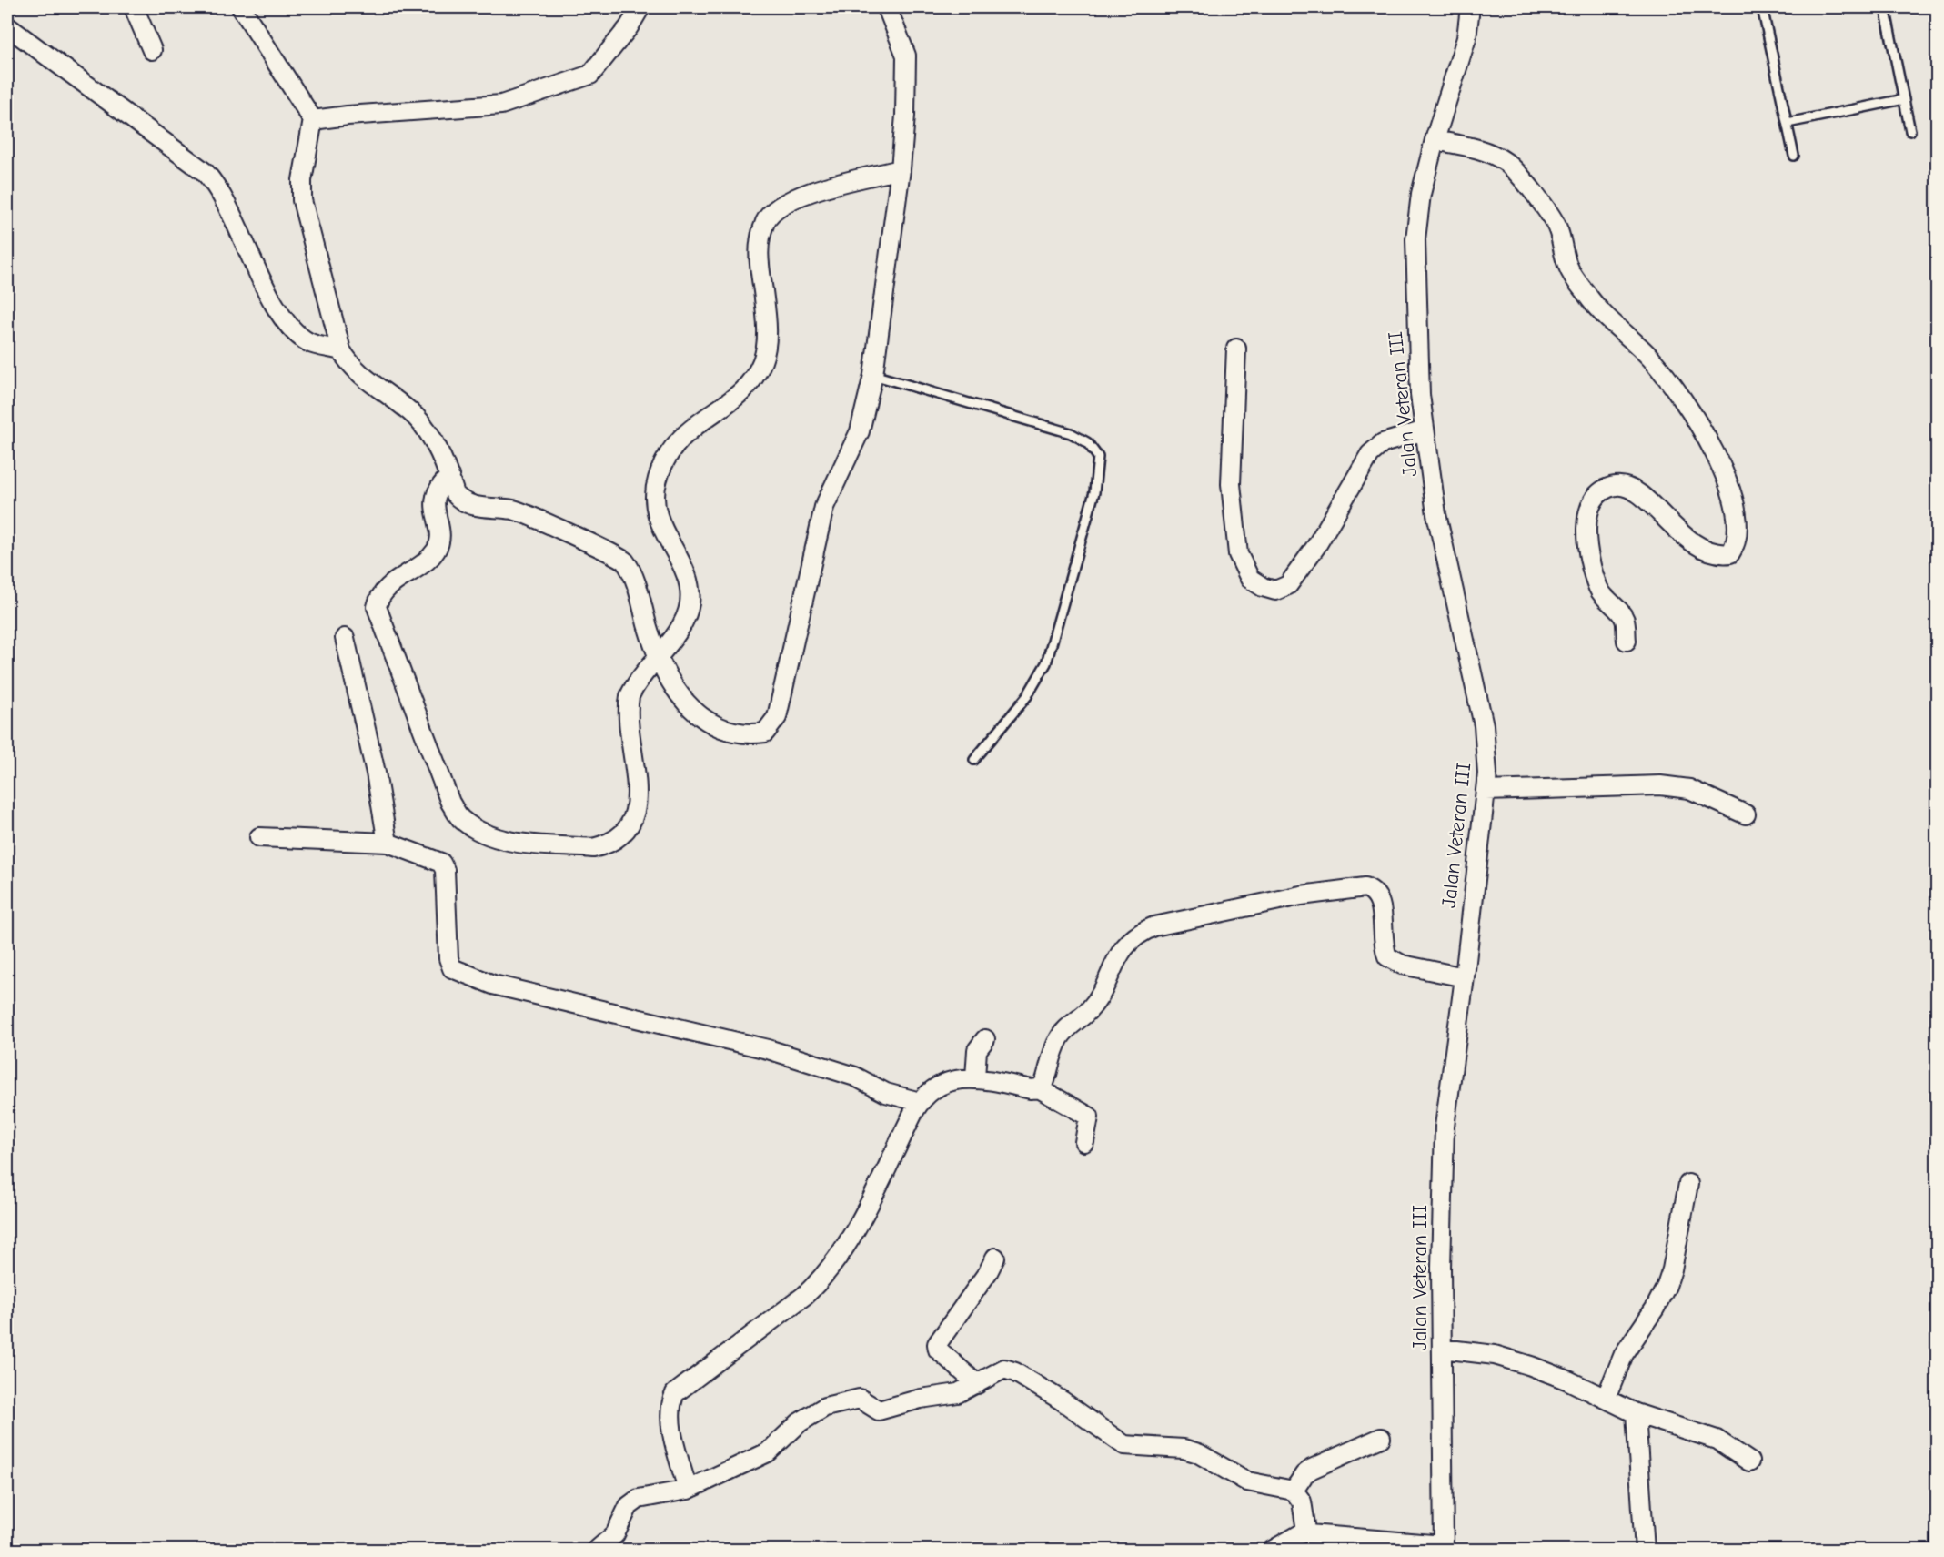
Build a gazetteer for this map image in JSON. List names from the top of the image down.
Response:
{
  "streets": {
    "street": ["Jalan Veteran III"]
  }
}
